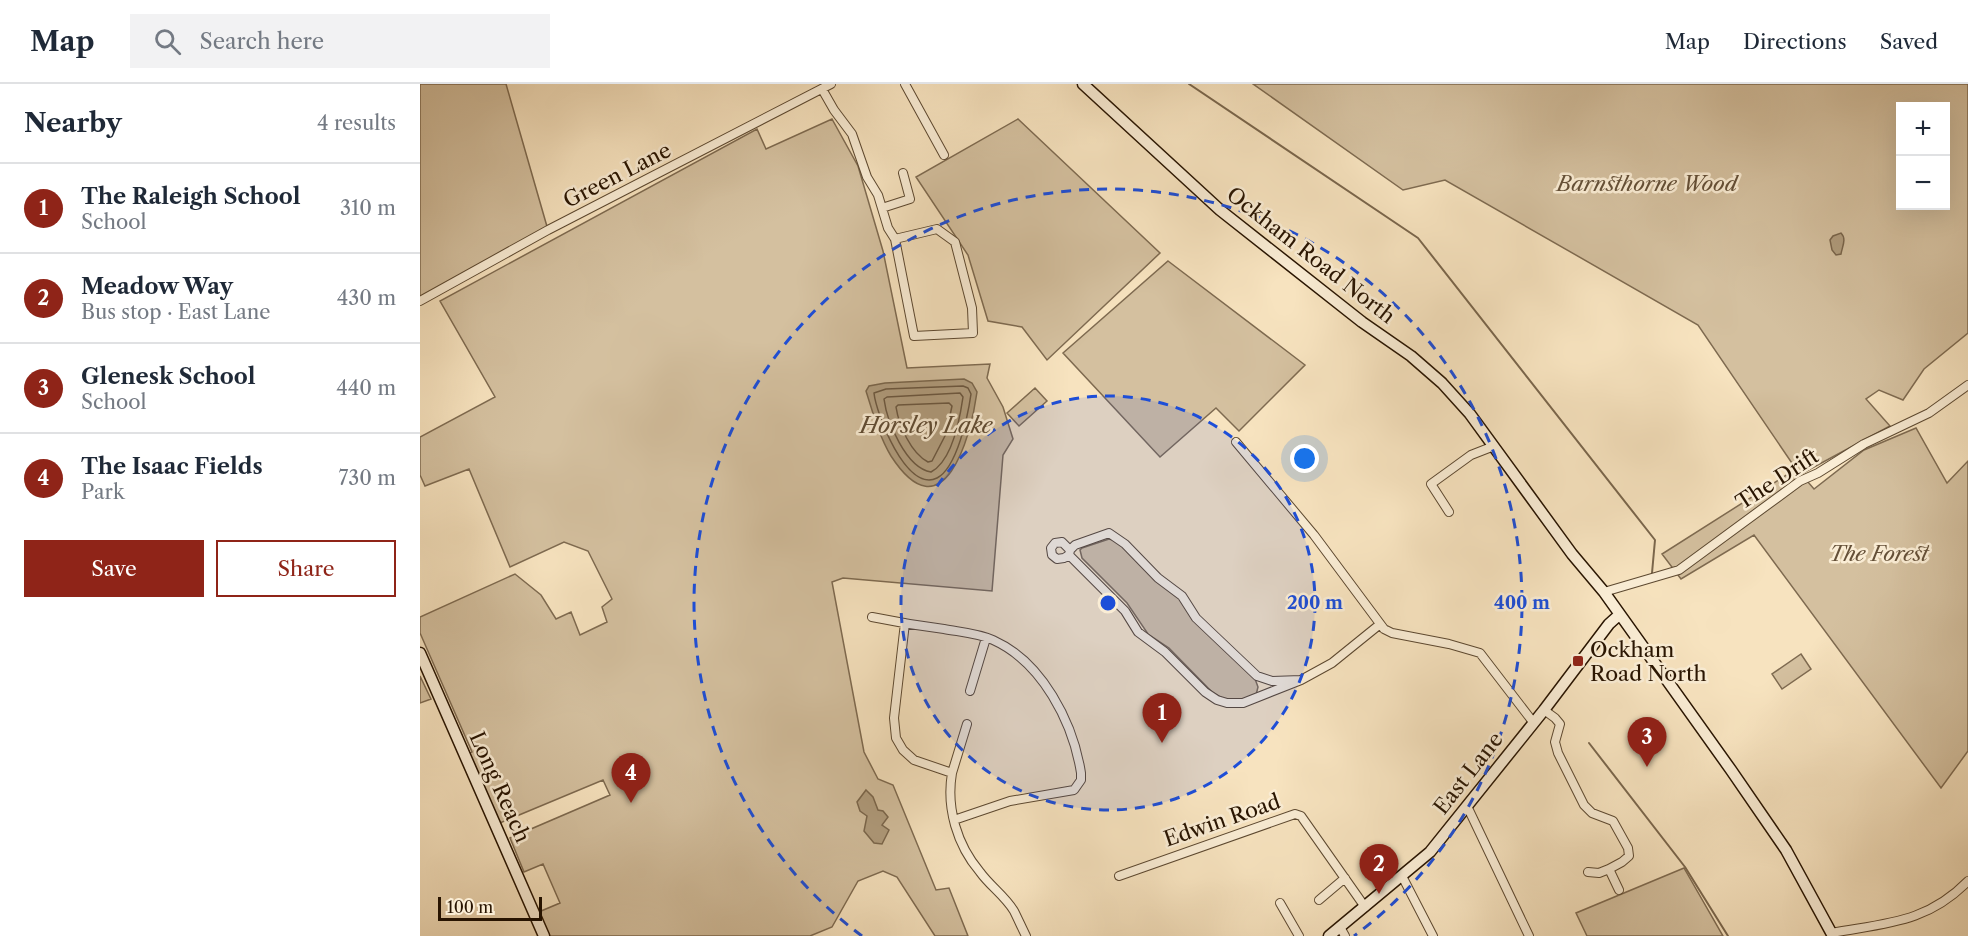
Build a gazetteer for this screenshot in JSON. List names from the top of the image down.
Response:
{
  "streets": {
    "main road": ["Ockham Road North", "East Lane", "Long Reach"],
    "street": ["Green Lane", "The Drift", "Edwin Road"]
  },
  "crossings": [
    ["Ockham Road North", "The Drift"],
    ["Ockham Road North", "East Lane"],
    ["East Lane", "Edwin Road"]
  ],
  "water": ["Horsley Lake"],
  "parks": ["Barnsthorne Wood", "The Forest"],
  "places": {
    "transit": ["Ockham Road North"]
  },
  "scale_bar": "100 m",
  "page": {
    "header": "Map",
    "search": "Search here",
    "nav": ["Map", "Directions", "Saved"],
    "heading": ["Nearby", "4 results"],
    "map_buttons": ["+", "−"],
    "list": [
      {
        "mark": "1",
        "name": "The Raleigh School",
        "note": "School",
        "value": "310 m"
      },
      {
        "mark": "2",
        "name": "Meadow Way",
        "note": "Bus stop · East Lane",
        "value": "430 m"
      },
      {
        "mark": "3",
        "name": "Glenesk School",
        "note": "School",
        "value": "440 m"
      },
      {
        "mark": "4",
        "name": "The Isaac Fields",
        "note": "Park",
        "value": "730 m"
      }
    ],
    "buttons": ["Save", "Share"],
    "pins": [
      "1",
      "3",
      "4",
      "2"
    ],
    "scale": "100 m"
  },
  "rings": ["200 m", "400 m"]
}
